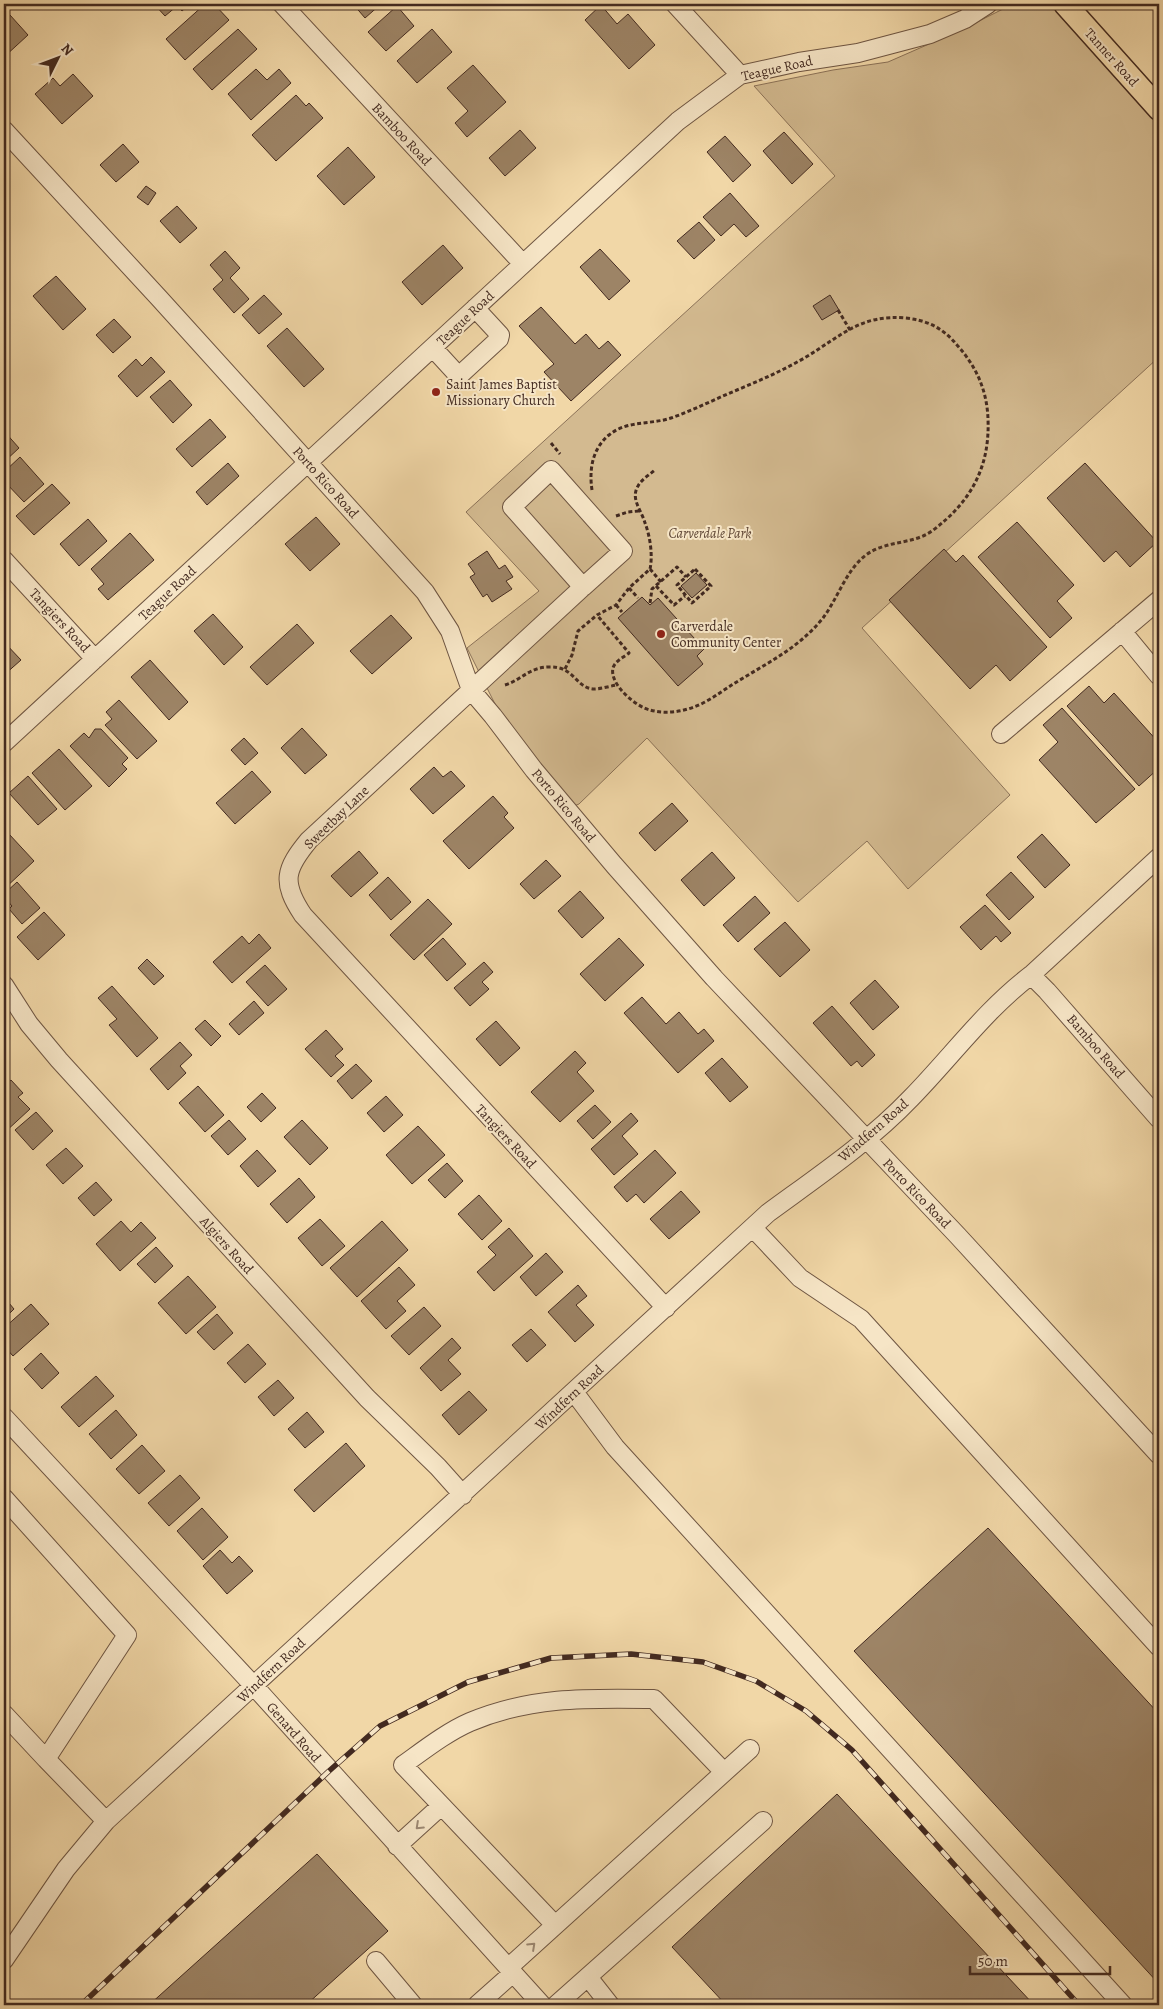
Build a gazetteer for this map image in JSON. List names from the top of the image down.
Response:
{
  "streets": {
    "main road": ["Tanner Road"],
    "street": [
      "Teague Road",
      "Bamboo Road",
      "Porto Rico Road",
      "Tangiers Road",
      "Sweetbay Lane",
      "Windfern Road",
      "Algiers Road",
      "Genard Road"
    ]
  },
  "crossings": [
    ["Teague Road", "Bamboo Road"],
    ["Teague Road", "Porto Rico Road"],
    ["Teague Road", "Tangiers Road"],
    ["Bamboo Road", "Windfern Road"],
    ["Porto Rico Road", "Sweetbay Lane"],
    ["Porto Rico Road", "Windfern Road"],
    ["Tangiers Road", "Sweetbay Lane"],
    ["Tangiers Road", "Windfern Road"],
    ["Windfern Road", "Algiers Road"],
    ["Windfern Road", "Genard Road"]
  ],
  "parks": ["Carverdale Park"],
  "places": ["Saint James Baptist Missionary Church", "Carverdale Community Center"],
  "scale_bar": "50 m",
  "north": "top right"
}
